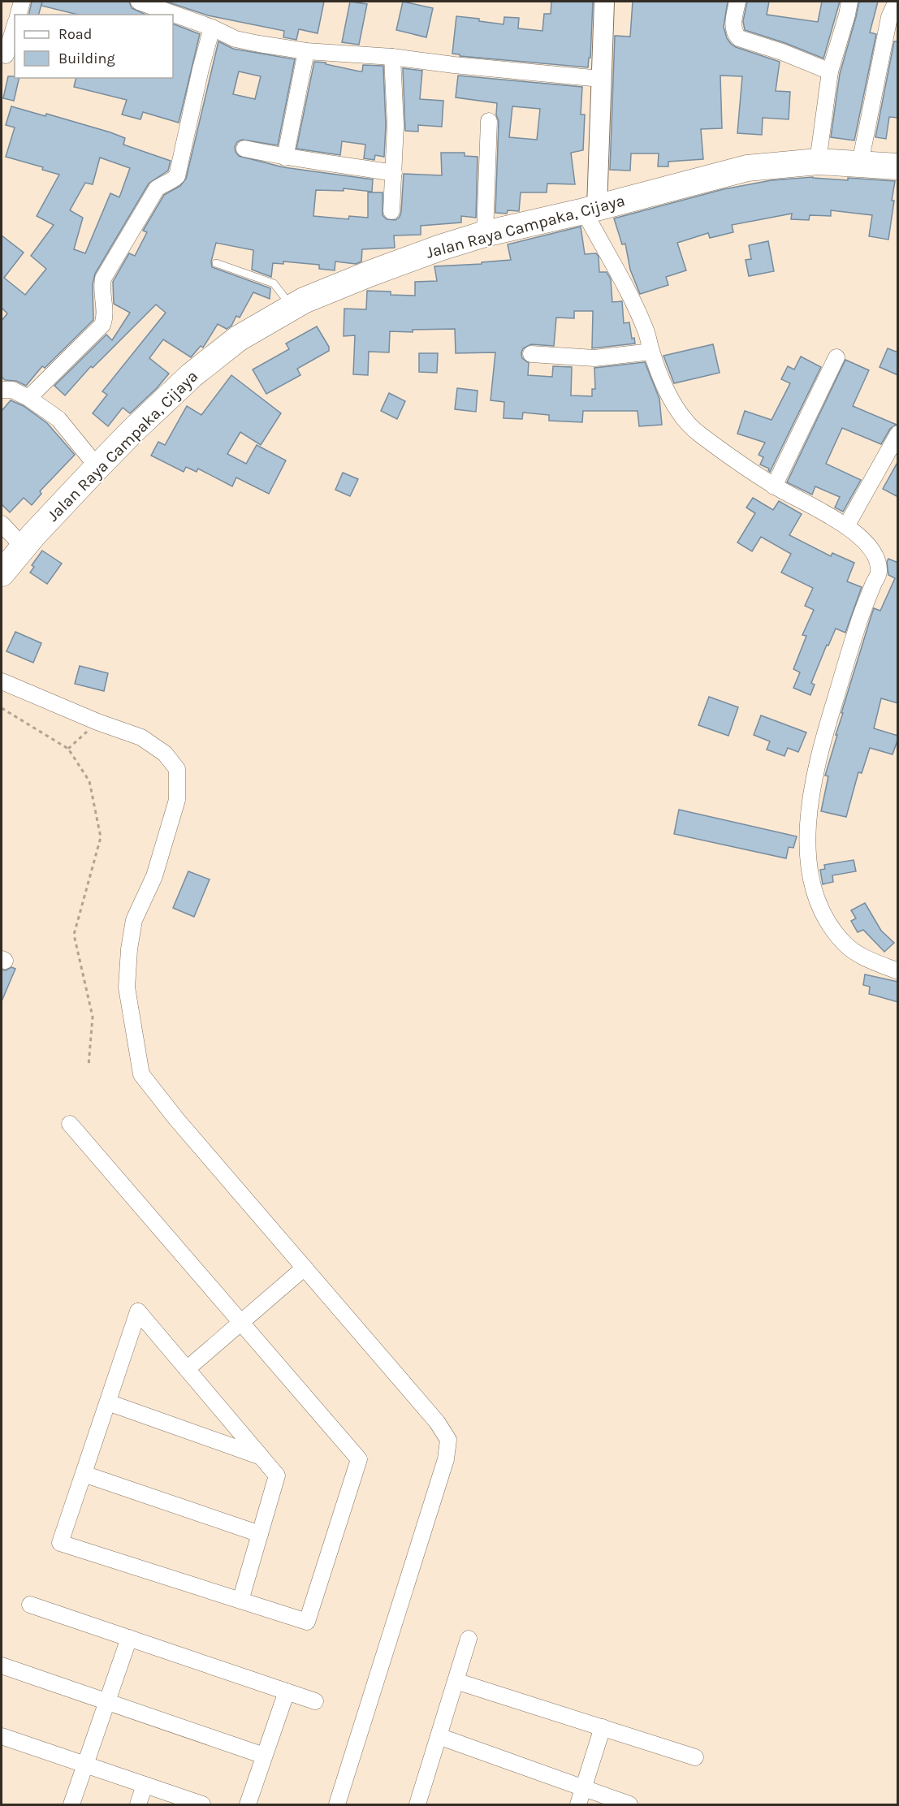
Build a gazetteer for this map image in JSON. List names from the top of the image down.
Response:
{
  "streets": {
    "main road": ["Jalan Raya Campaka, Cijaya"]
  },
  "legend": ["Road", "Building"]
}
